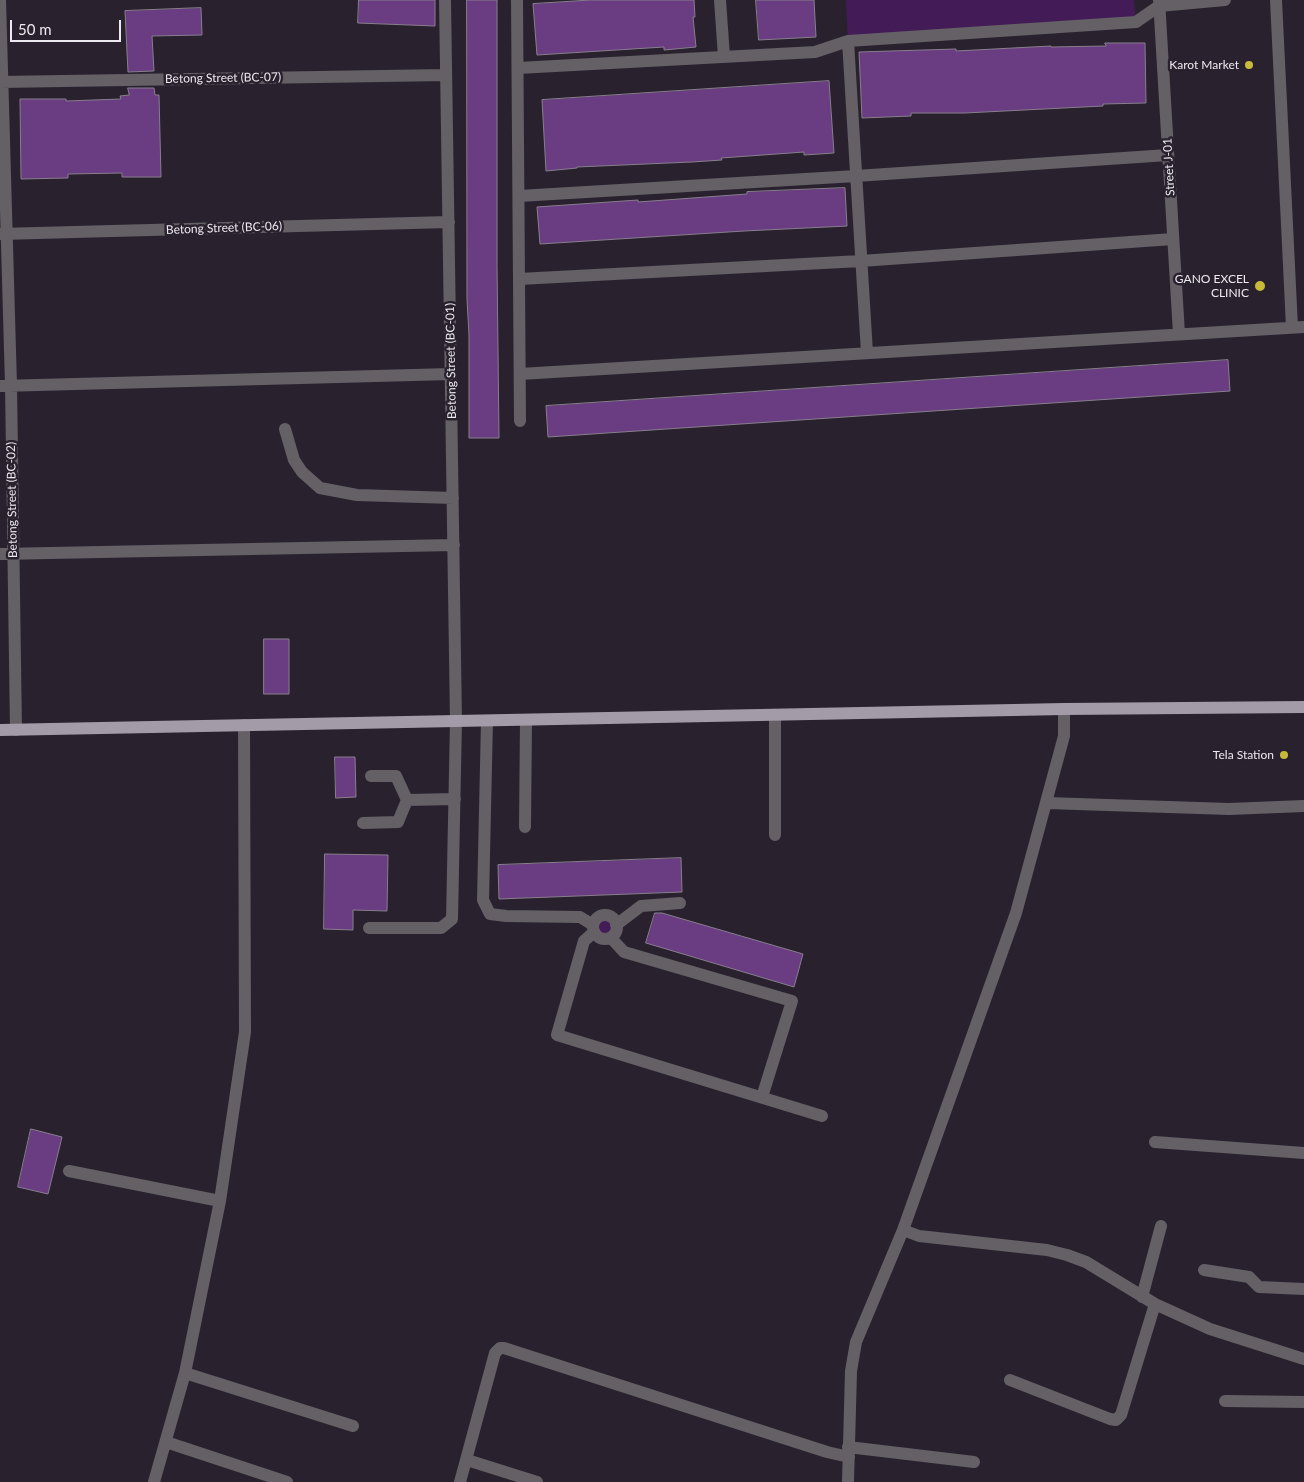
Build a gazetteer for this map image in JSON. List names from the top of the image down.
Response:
{
  "streets": {
    "street": [
      "Betong Street (BC-07)",
      "Street J-01",
      "Betong Street (BC-06)",
      "Betong Street (BC-01)",
      "Betong Street (BC-02)"
    ]
  },
  "crossings": [
    ["Betong Street (BC-07)", "Betong Street (BC-01)"],
    ["Betong Street (BC-07)", "Betong Street (BC-02)"],
    ["Betong Street (BC-06)", "Betong Street (BC-01)"],
    ["Betong Street (BC-06)", "Betong Street (BC-02)"]
  ],
  "places": ["Karot Market", "GANO EXCEL CLINIC", "Tela Station"],
  "scale_bar": "50 m"
}
